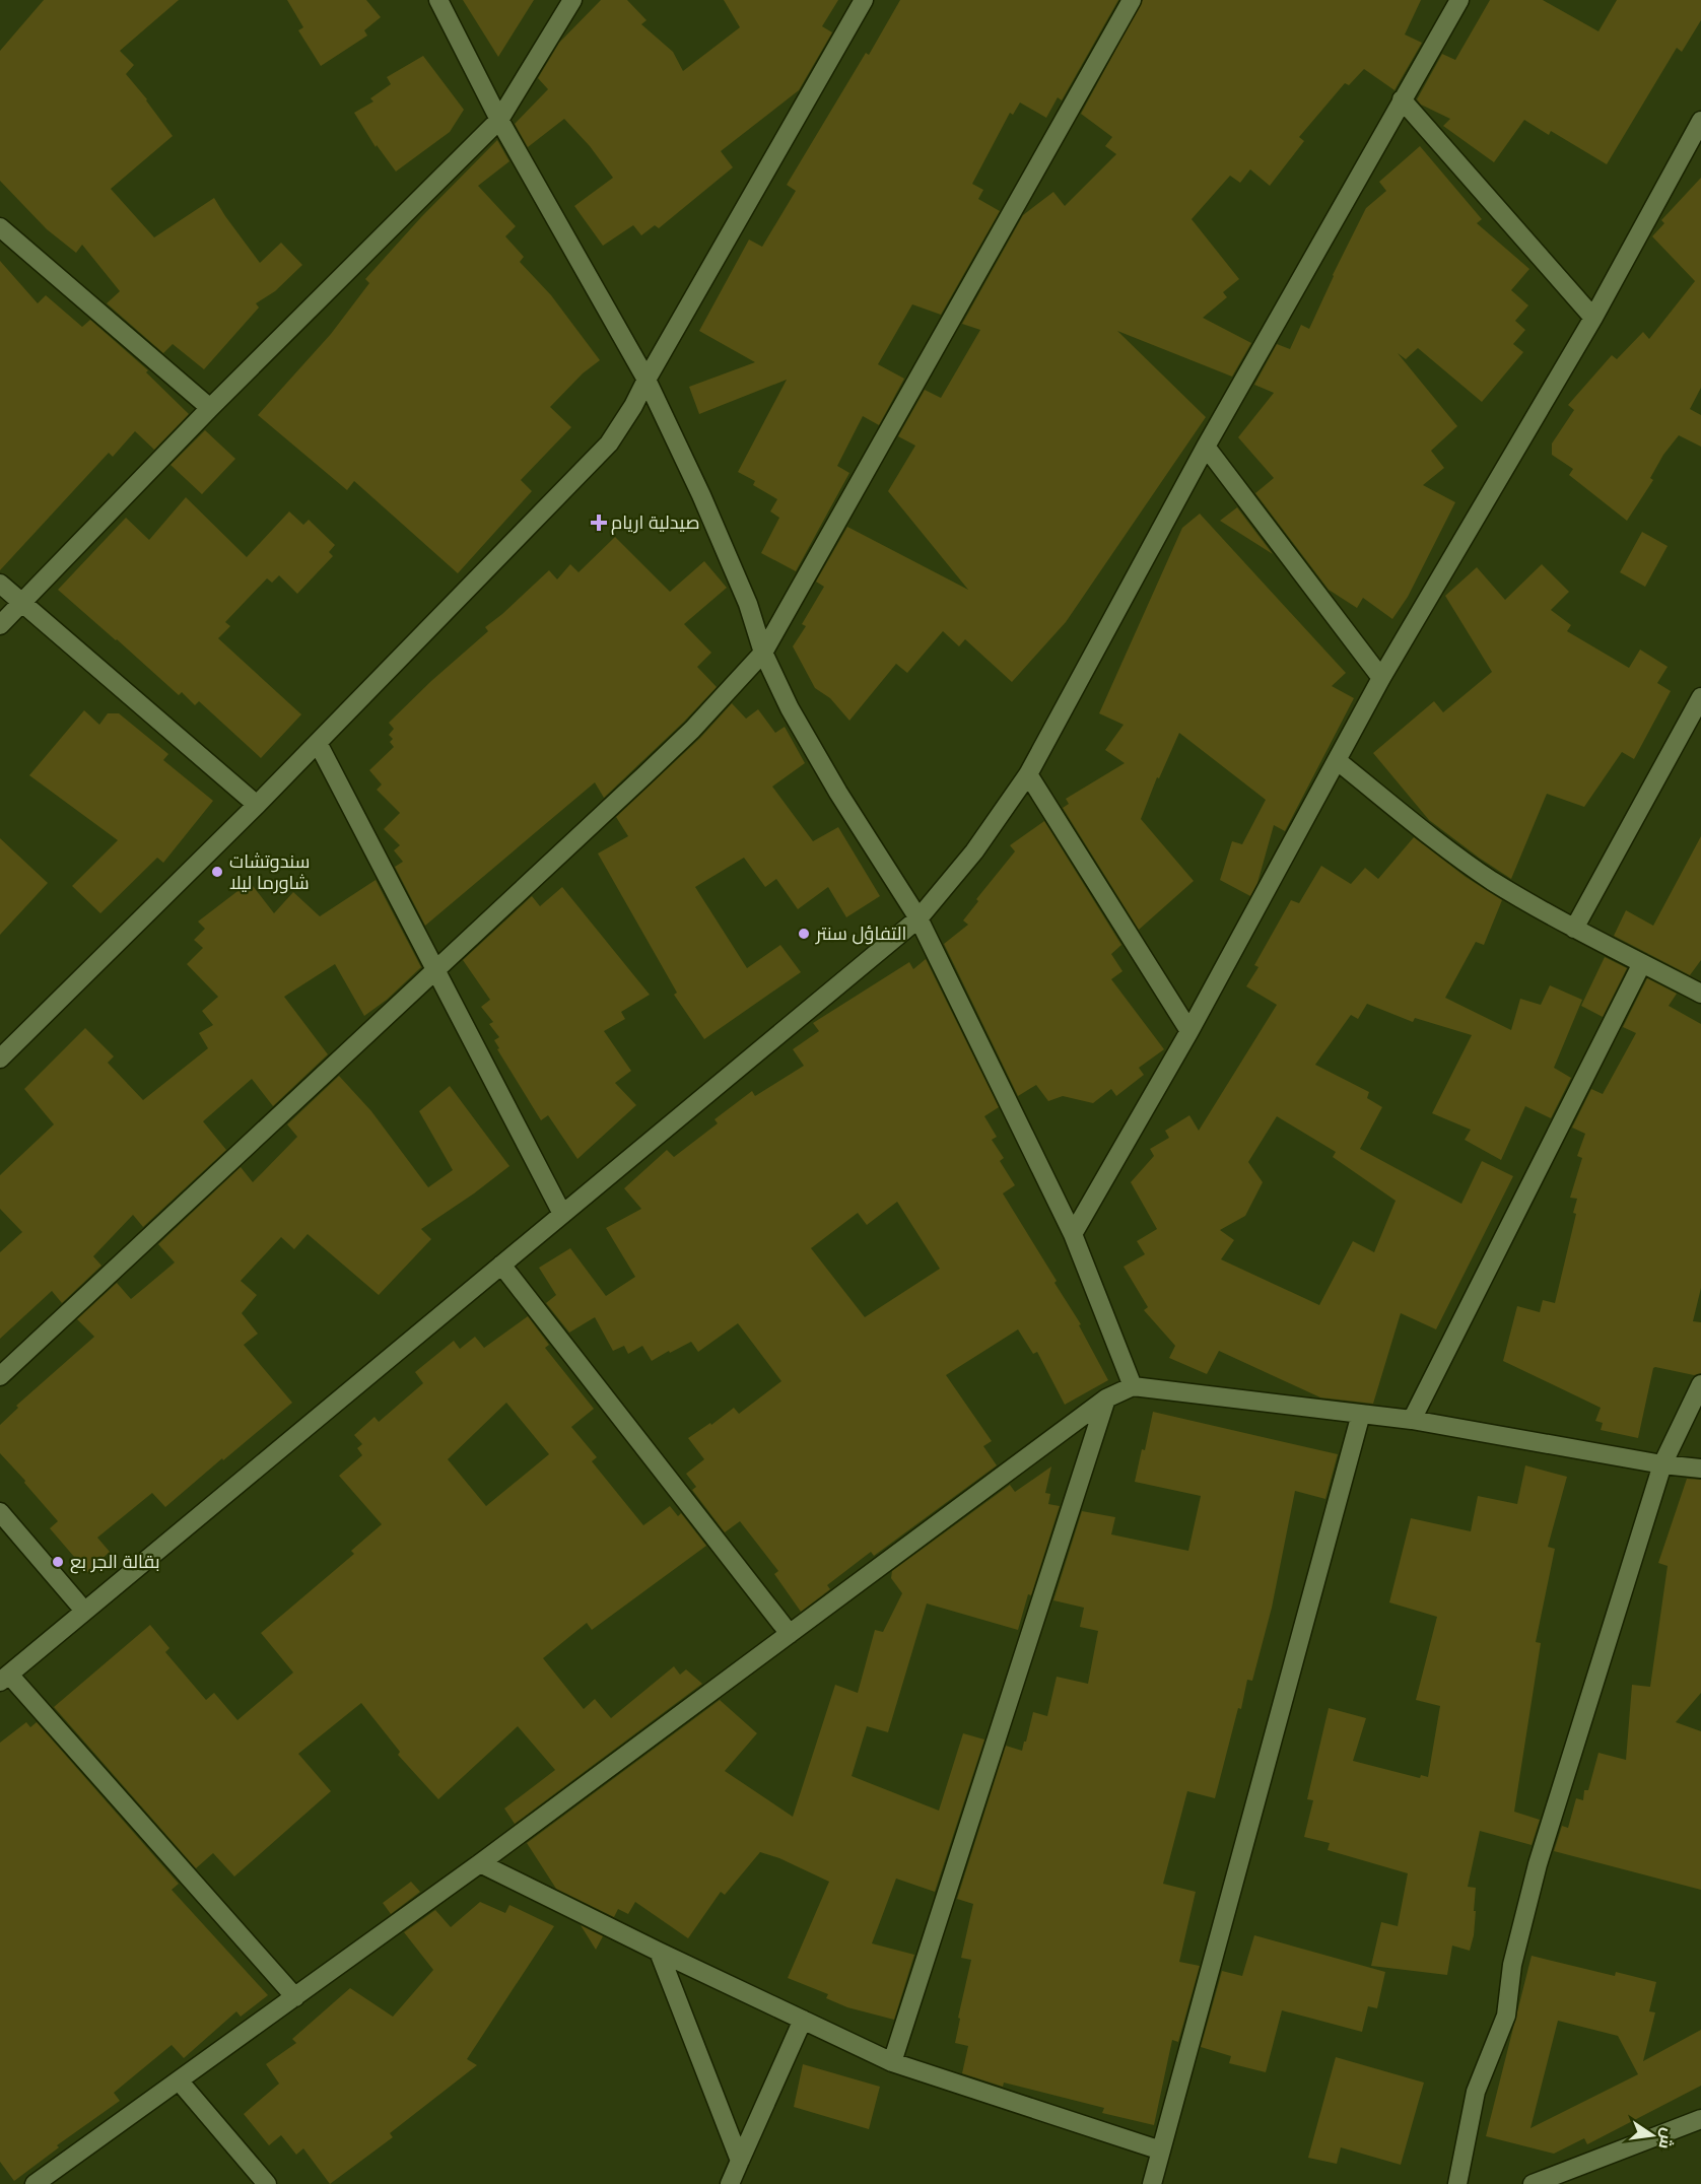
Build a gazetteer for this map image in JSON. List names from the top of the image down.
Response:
{
  "places": {
    "health": ["صيدلية اريام"],
    "other": ["سندوتشات شاورما ليلا", "التفاؤل سنتر", "بقالة الجر بع"]
  },
  "north": "right"
}
